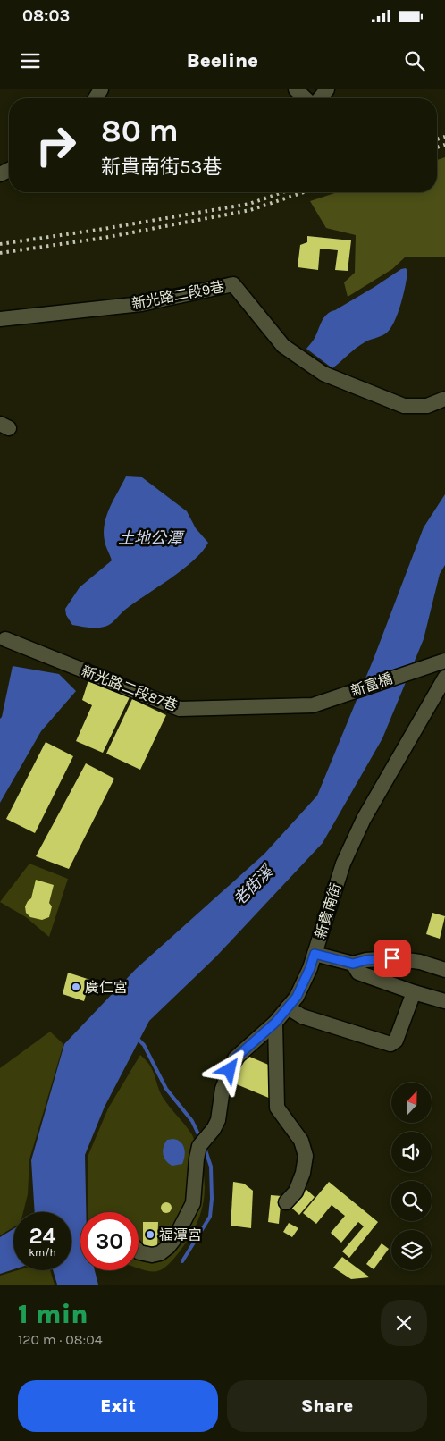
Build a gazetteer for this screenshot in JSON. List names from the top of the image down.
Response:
{
  "streets": {
    "street": [
      "新光路二段9巷",
      "新富橋",
      "新光路二段87巷",
      "新貴南街"
    ]
  },
  "crossings": [
    ["新富橋", "新光路二段87巷"]
  ],
  "water": ["土地公潭", "老街溪"],
  "places": ["廣仁宮", "福潭宮"],
  "north": "top",
  "page": {
    "status": "08:03",
    "header": "Beeline",
    "turn": ["80 m", "新貴南街53巷"],
    "speed": "24 km/h",
    "limit": "30",
    "heading": ["1 min", "120 m · 08:04"],
    "buttons": ["Exit", "Share"]
  }
}
